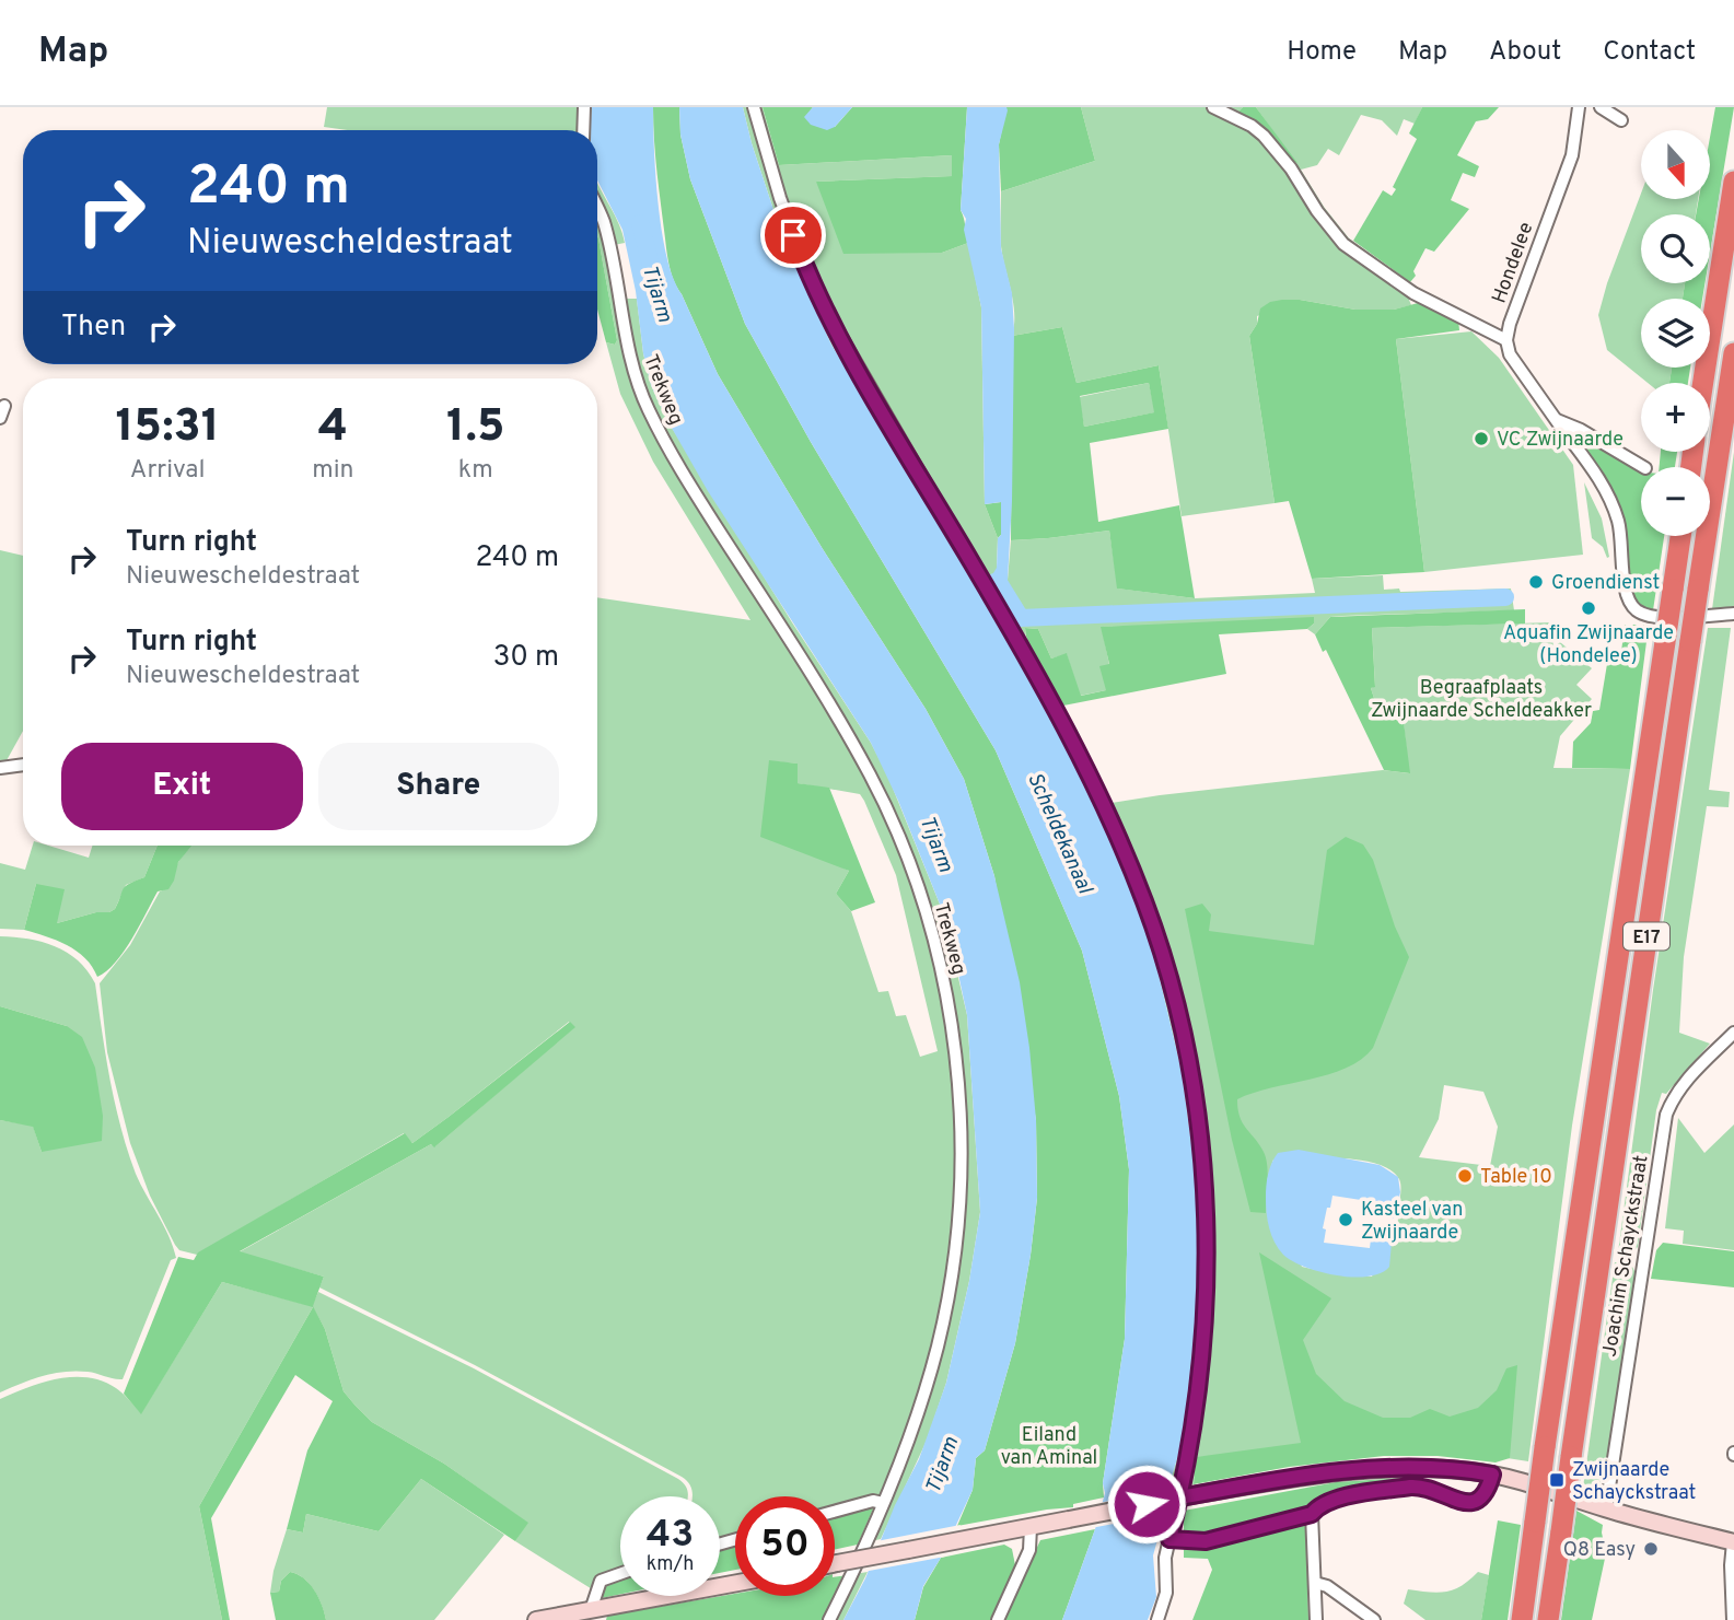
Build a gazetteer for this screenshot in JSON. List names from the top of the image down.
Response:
{
  "streets": {
    "highway": ["E17"],
    "street": ["Hondelee", "Trekweg", "Joachim Schayckstraat"]
  },
  "water": ["Tijarm", "Scheldekanaal"],
  "parks": ["Begraafplaats Zwijnaarde Scheldeakker", "Eiland van Aminal"],
  "places": {
    "other": [
      "VC Zwijnaarde",
      "Groendienst",
      "Aquafin Zwijnaarde (Hondelee)",
      "Table 10",
      "Kasteel van Zwijnaarde",
      "Q8 Easy"
    ],
    "transit": ["Zwijnaarde Schayckstraat"]
  },
  "north": "bottom",
  "page": {
    "header": "Map",
    "nav": [
      "Home",
      "Map",
      "About",
      "Contact"
    ],
    "map_buttons": ["+", "−"],
    "turn": ["240 m", "Nieuwescheldestraat"],
    "then": "Then",
    "eta": [
      "15:31",
      "Arrival",
      "4",
      "min",
      "1.5",
      "km"
    ],
    "list": [
      {
        "name": "Turn right",
        "note": "Nieuwescheldestraat",
        "value": "240 m"
      },
      {
        "name": "Turn right",
        "note": "Nieuwescheldestraat",
        "value": "30 m"
      }
    ],
    "buttons": ["Exit", "Share"],
    "speed": "43 km/h",
    "limit": "50"
  }
}
